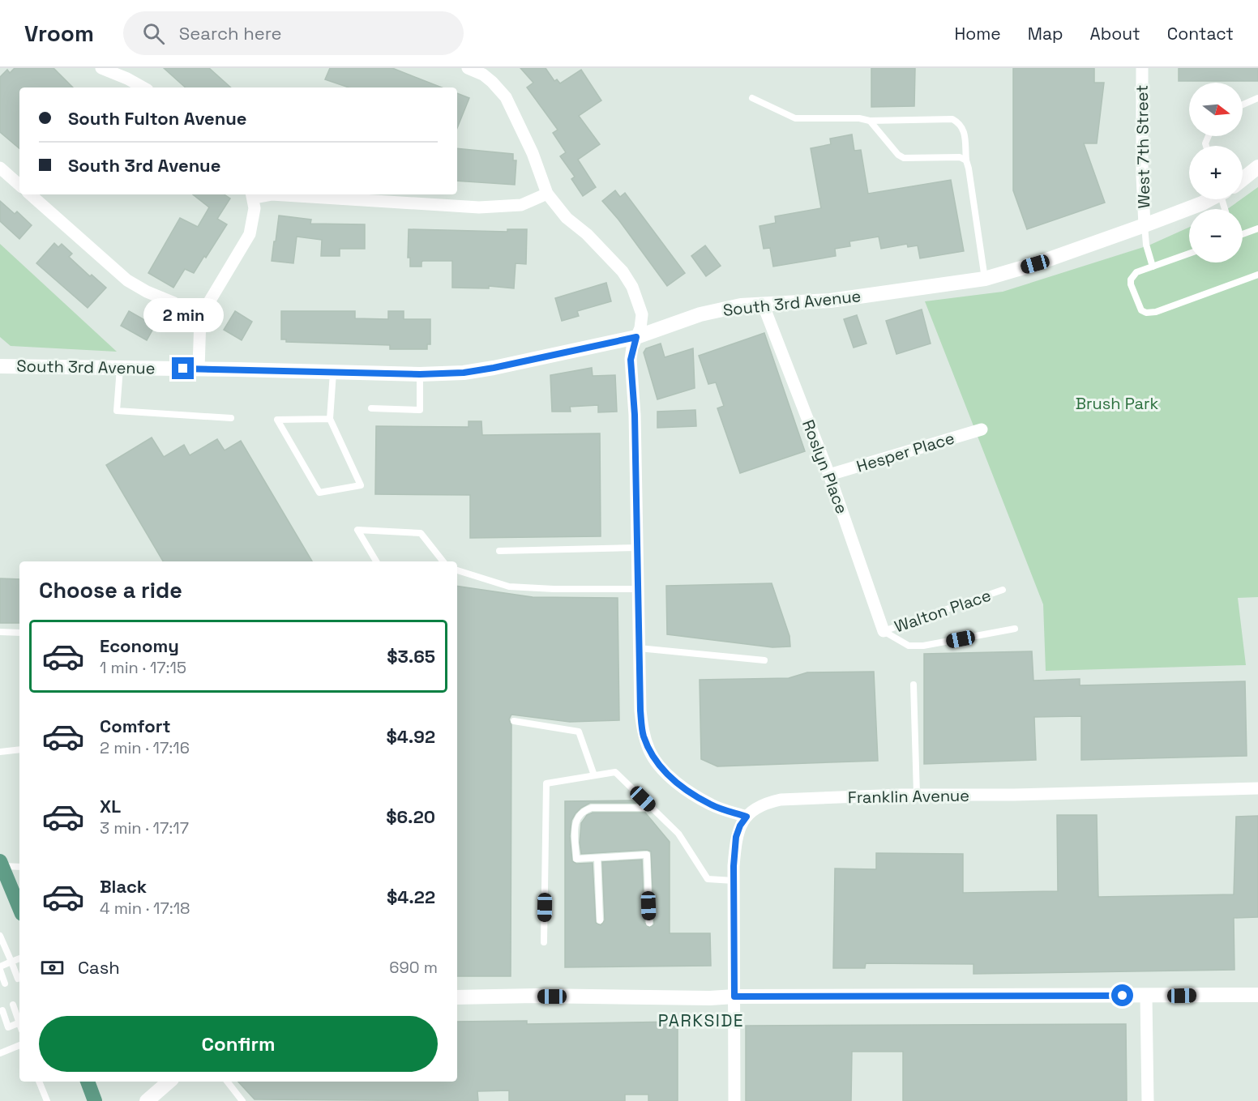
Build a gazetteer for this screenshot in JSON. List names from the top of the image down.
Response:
{
  "streets": {
    "street": [
      "West 7th Street",
      "South 3rd Avenue",
      "Hesper Place",
      "Roslyn Place",
      "Franklin Avenue"
    ],
    "lane": ["Walton Place"]
  },
  "crossings": [
    ["West 7th Street", "South 3rd Avenue"],
    ["South 3rd Avenue", "Roslyn Place"],
    ["Hesper Place", "Roslyn Place"],
    ["Roslyn Place", "Walton Place"]
  ],
  "districts": ["PARKSIDE"],
  "parks": ["Brush Park"],
  "north": "right",
  "page": {
    "header": "Vroom",
    "search": "Search here",
    "nav": [
      "Home",
      "Map",
      "About",
      "Contact"
    ],
    "map_buttons": ["+", "−"],
    "banner": ["South Fulton Avenue", "South 3rd Avenue"],
    "bubble": "2 min",
    "heading": "Choose a ride",
    "list": [
      {
        "name": "Economy",
        "note": "1 min · 17:15",
        "value": "$3.65"
      },
      {
        "name": "Comfort",
        "note": "2 min · 17:16",
        "value": "$4.92"
      },
      {
        "name": "XL",
        "note": "3 min · 17:17",
        "value": "$6.20"
      },
      {
        "name": "Black",
        "note": "4 min · 17:18",
        "value": "$4.22"
      }
    ],
    "pay": ["Cash", "690 m"],
    "buttons": "Confirm"
  }
}
